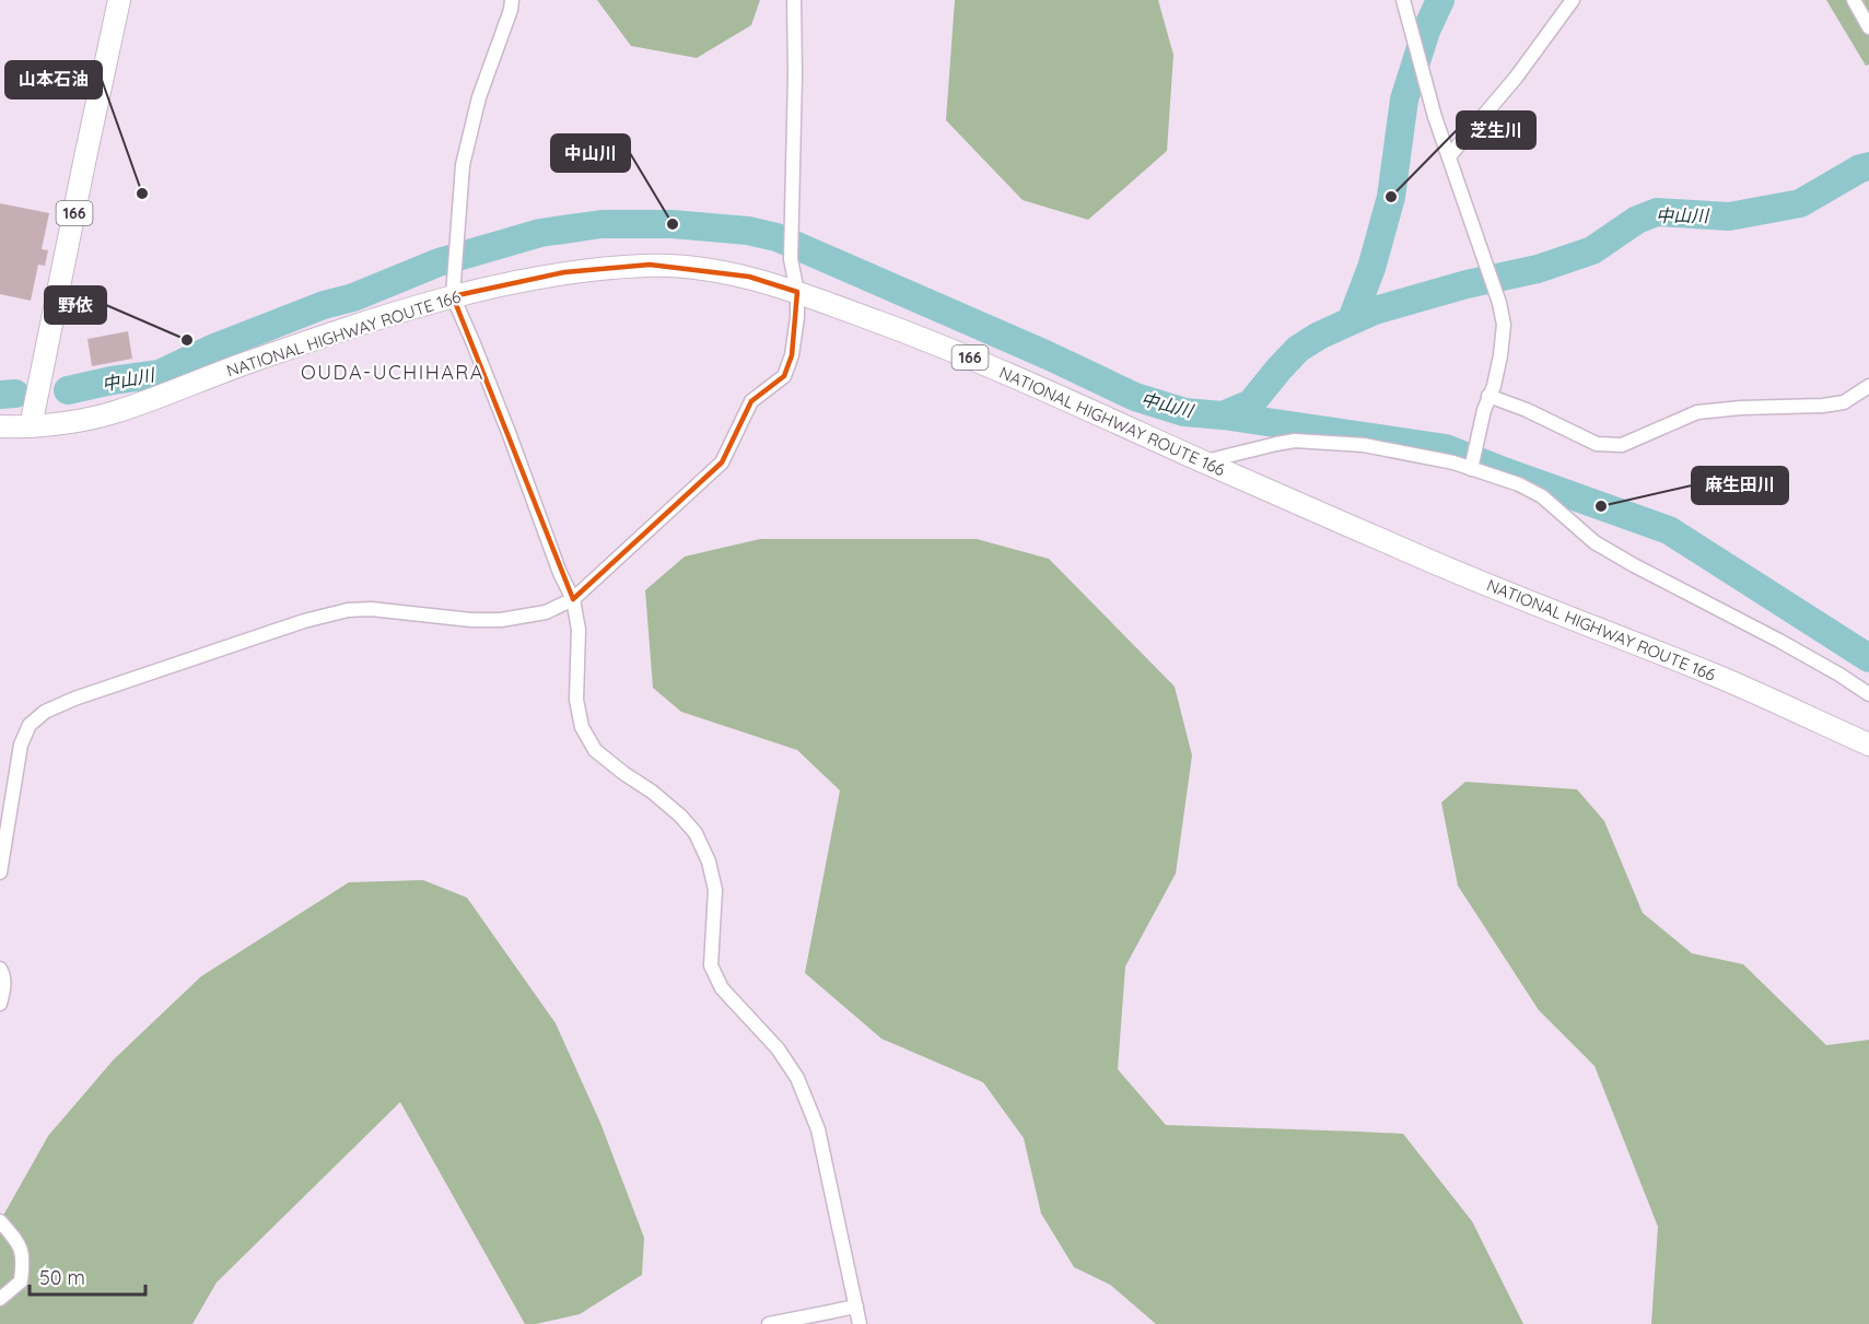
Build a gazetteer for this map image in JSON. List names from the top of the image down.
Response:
{
  "streets": {
    "highway": ["166", "NATIONAL HIGHWAY ROUTE 166"]
  },
  "crossings": [
    ["166", "NATIONAL HIGHWAY ROUTE 166"]
  ],
  "districts": ["OUDA-UCHIHARA"],
  "water": ["中山川"],
  "places": [
    "山本石油",
    "芝生川",
    "中山川",
    "野依",
    "麻生田川"
  ],
  "scale_bar": "50 m"
}
